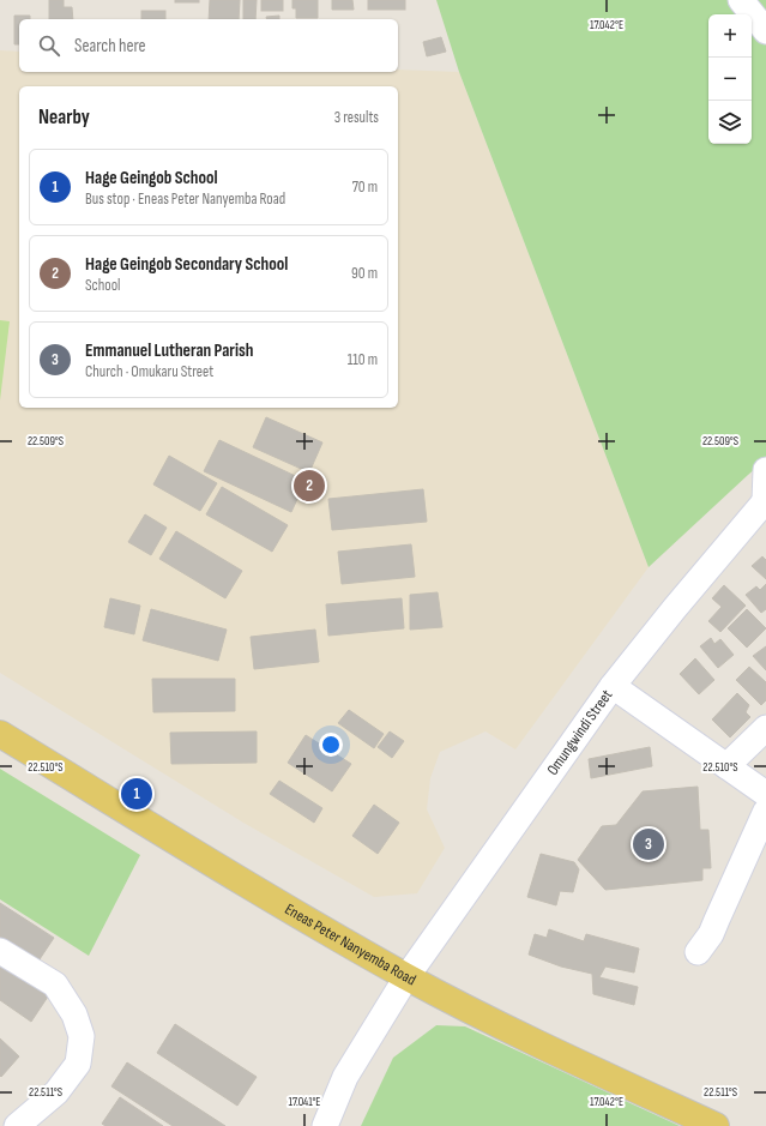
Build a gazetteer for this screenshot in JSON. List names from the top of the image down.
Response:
{
  "streets": {
    "main road": ["Eneas Peter Nanyemba Road"],
    "street": ["Omungwindi Street"]
  },
  "crossings": [
    ["Omungwindi Street", "Eneas Peter Nanyemba Road"]
  ],
  "page": {
    "map_buttons": ["+", "−"],
    "search": "Search here",
    "heading": ["Nearby", "3 results"],
    "list": [
      {
        "mark": "1",
        "name": "Hage Geingob School",
        "note": "Bus stop · Eneas Peter Nanyemba Road",
        "value": "70 m"
      },
      {
        "mark": "2",
        "name": "Hage Geingob Secondary School",
        "note": "School",
        "value": "90 m"
      },
      {
        "mark": "3",
        "name": "Emmanuel Lutheran Parish",
        "note": "Church · Omukaru Street",
        "value": "110 m"
      }
    ],
    "pins": ["2", "1", "3"]
  },
  "coordinates": [
    "17.042°E",
    "22.509°S",
    "22.510°S",
    "22.511°S",
    "17.041°E"
  ]
}
